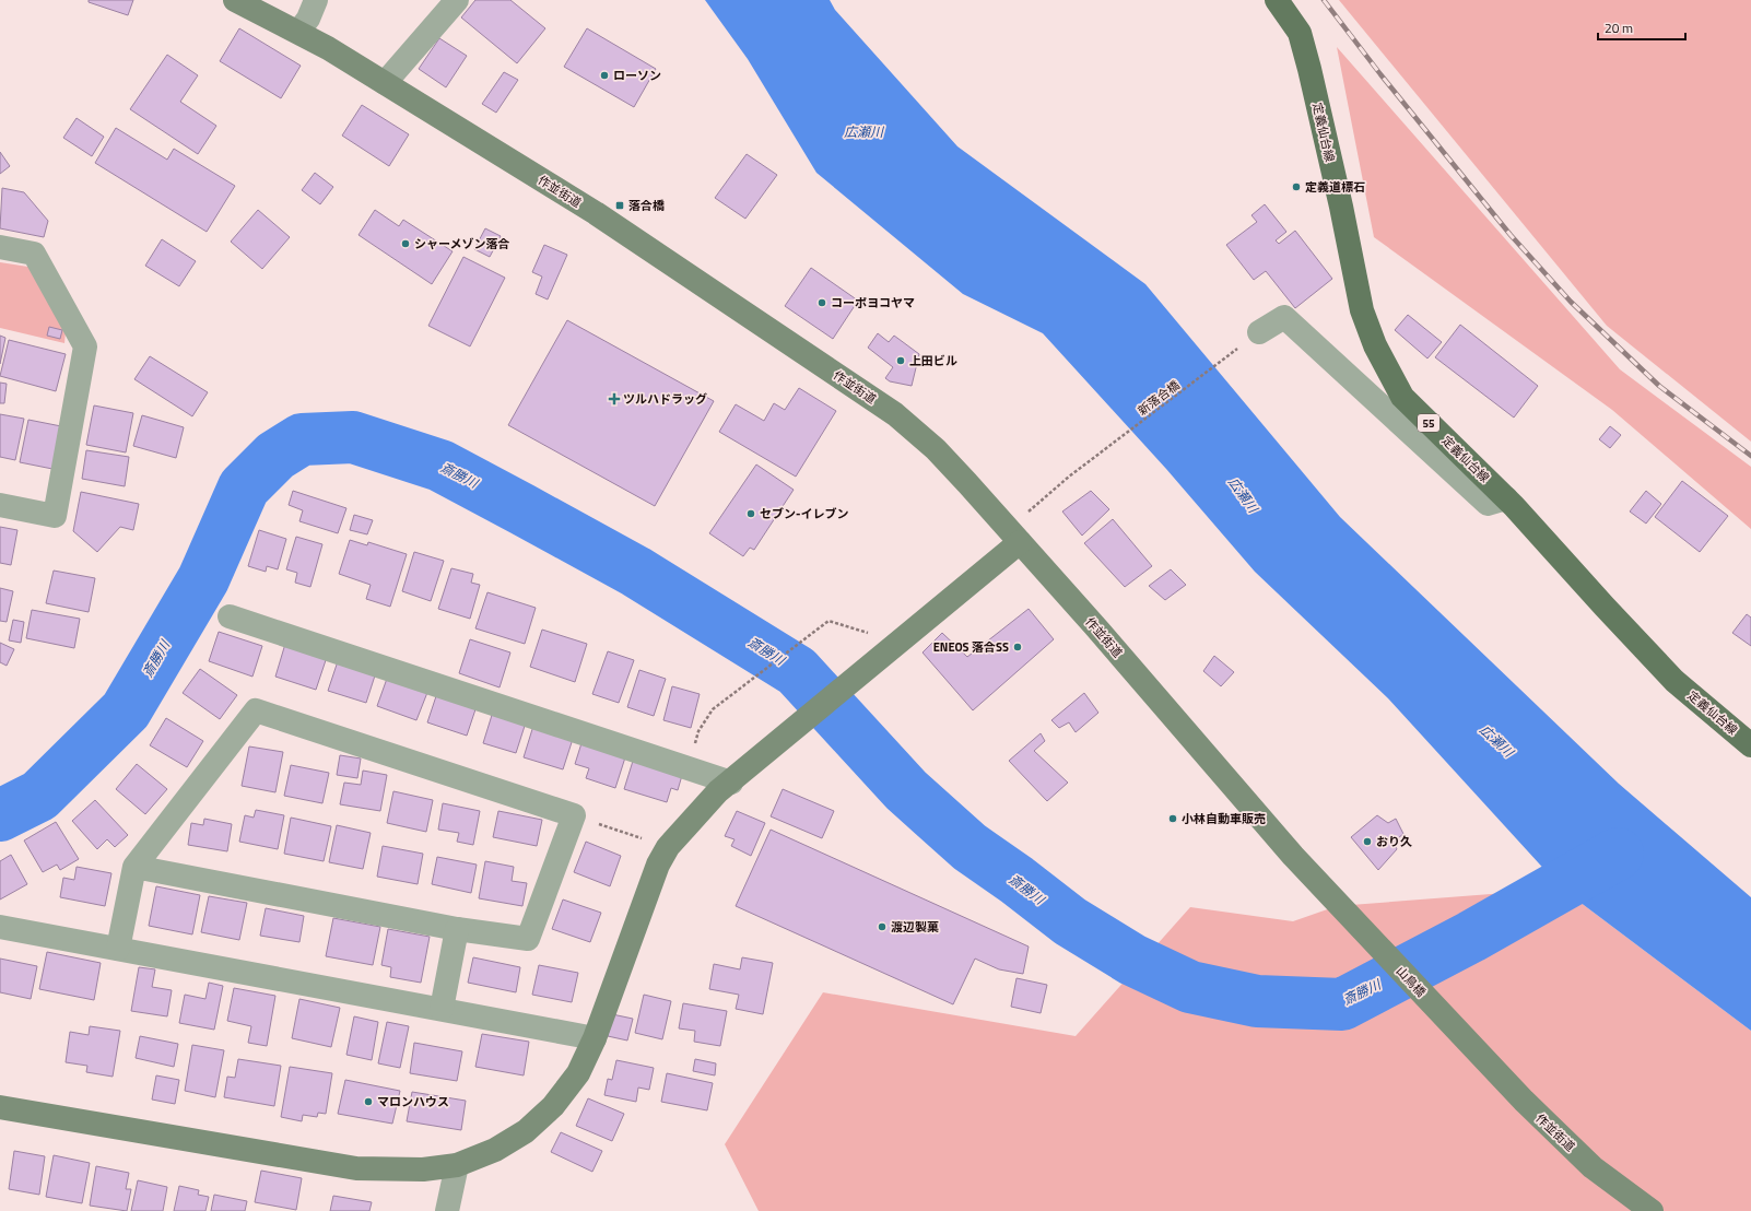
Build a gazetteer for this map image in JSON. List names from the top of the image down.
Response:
{
  "streets": {
    "main road": ["定義仙台線", "55"],
    "street": ["作並街道", "山鳥橋"],
    "path": ["新落合橋"]
  },
  "crossings": [
    ["作並街道", "山鳥橋"]
  ],
  "water": ["広瀬川", "斎勝川"],
  "places": {
    "other": [
      "ローソン",
      "定義道標石",
      "シャーメゾン落合",
      "コーポヨコヤマ",
      "上田ビル",
      "セブン-イレブン",
      "ENEOS 落合SS",
      "小林自動車販売",
      "おり久",
      "渡辺製菓",
      "マロンハウス"
    ],
    "transit": ["落合橋"],
    "health": ["ツルハドラッグ"]
  },
  "scale_bar": "20 m"
}
